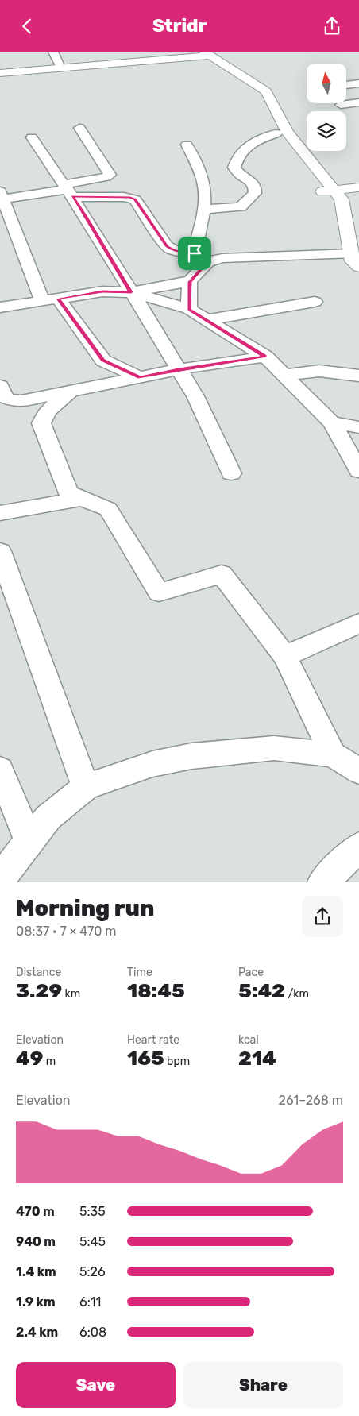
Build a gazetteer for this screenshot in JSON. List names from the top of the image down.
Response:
{
  "north": "top",
  "page": {
    "header": "Stridr",
    "heading": ["Morning run", "08:37 · 7 × 470 m"],
    "stats": [
      ["Distance", "3.29 km"],
      ["Time", "18:45"],
      ["Pace", "5:42 /km"],
      ["Elevation", "49 m"],
      ["Heart rate", "165 bpm"],
      ["kcal", "214"]
    ],
    "chart": ["Elevation", "261–268 m"],
    "list": [
      {
        "name": "470 m",
        "note": "5:35"
      },
      {
        "name": "940 m",
        "note": "5:45"
      },
      {
        "name": "1.4 km",
        "note": "5:26"
      },
      {
        "name": "1.9 km",
        "note": "6:11"
      },
      {
        "name": "2.4 km",
        "note": "6:08"
      }
    ],
    "buttons": ["Save", "Share"]
  }
}
